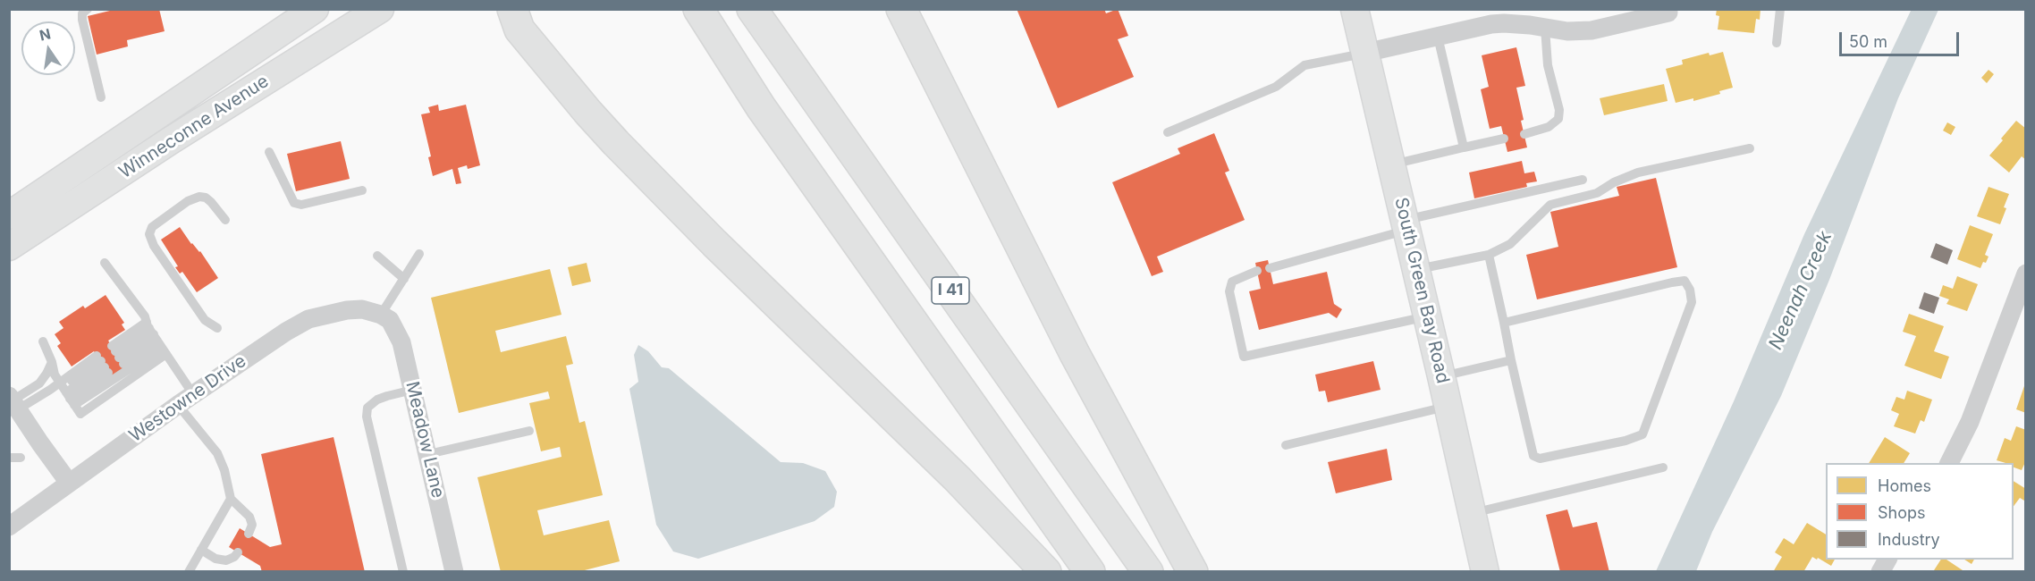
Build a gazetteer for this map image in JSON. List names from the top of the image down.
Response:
{
  "streets": {
    "highway": ["I 41"],
    "main road": ["Winneconne Avenue", "South Green Bay Road"],
    "street": ["Westowne Drive", "Meadow Lane"]
  },
  "crossings": [
    ["Westowne Drive", "Meadow Lane"]
  ],
  "water": ["Neenah Creek"],
  "legend": ["Homes", "Shops", "Industry"],
  "scale_bar": "50 m",
  "north": "top"
}
